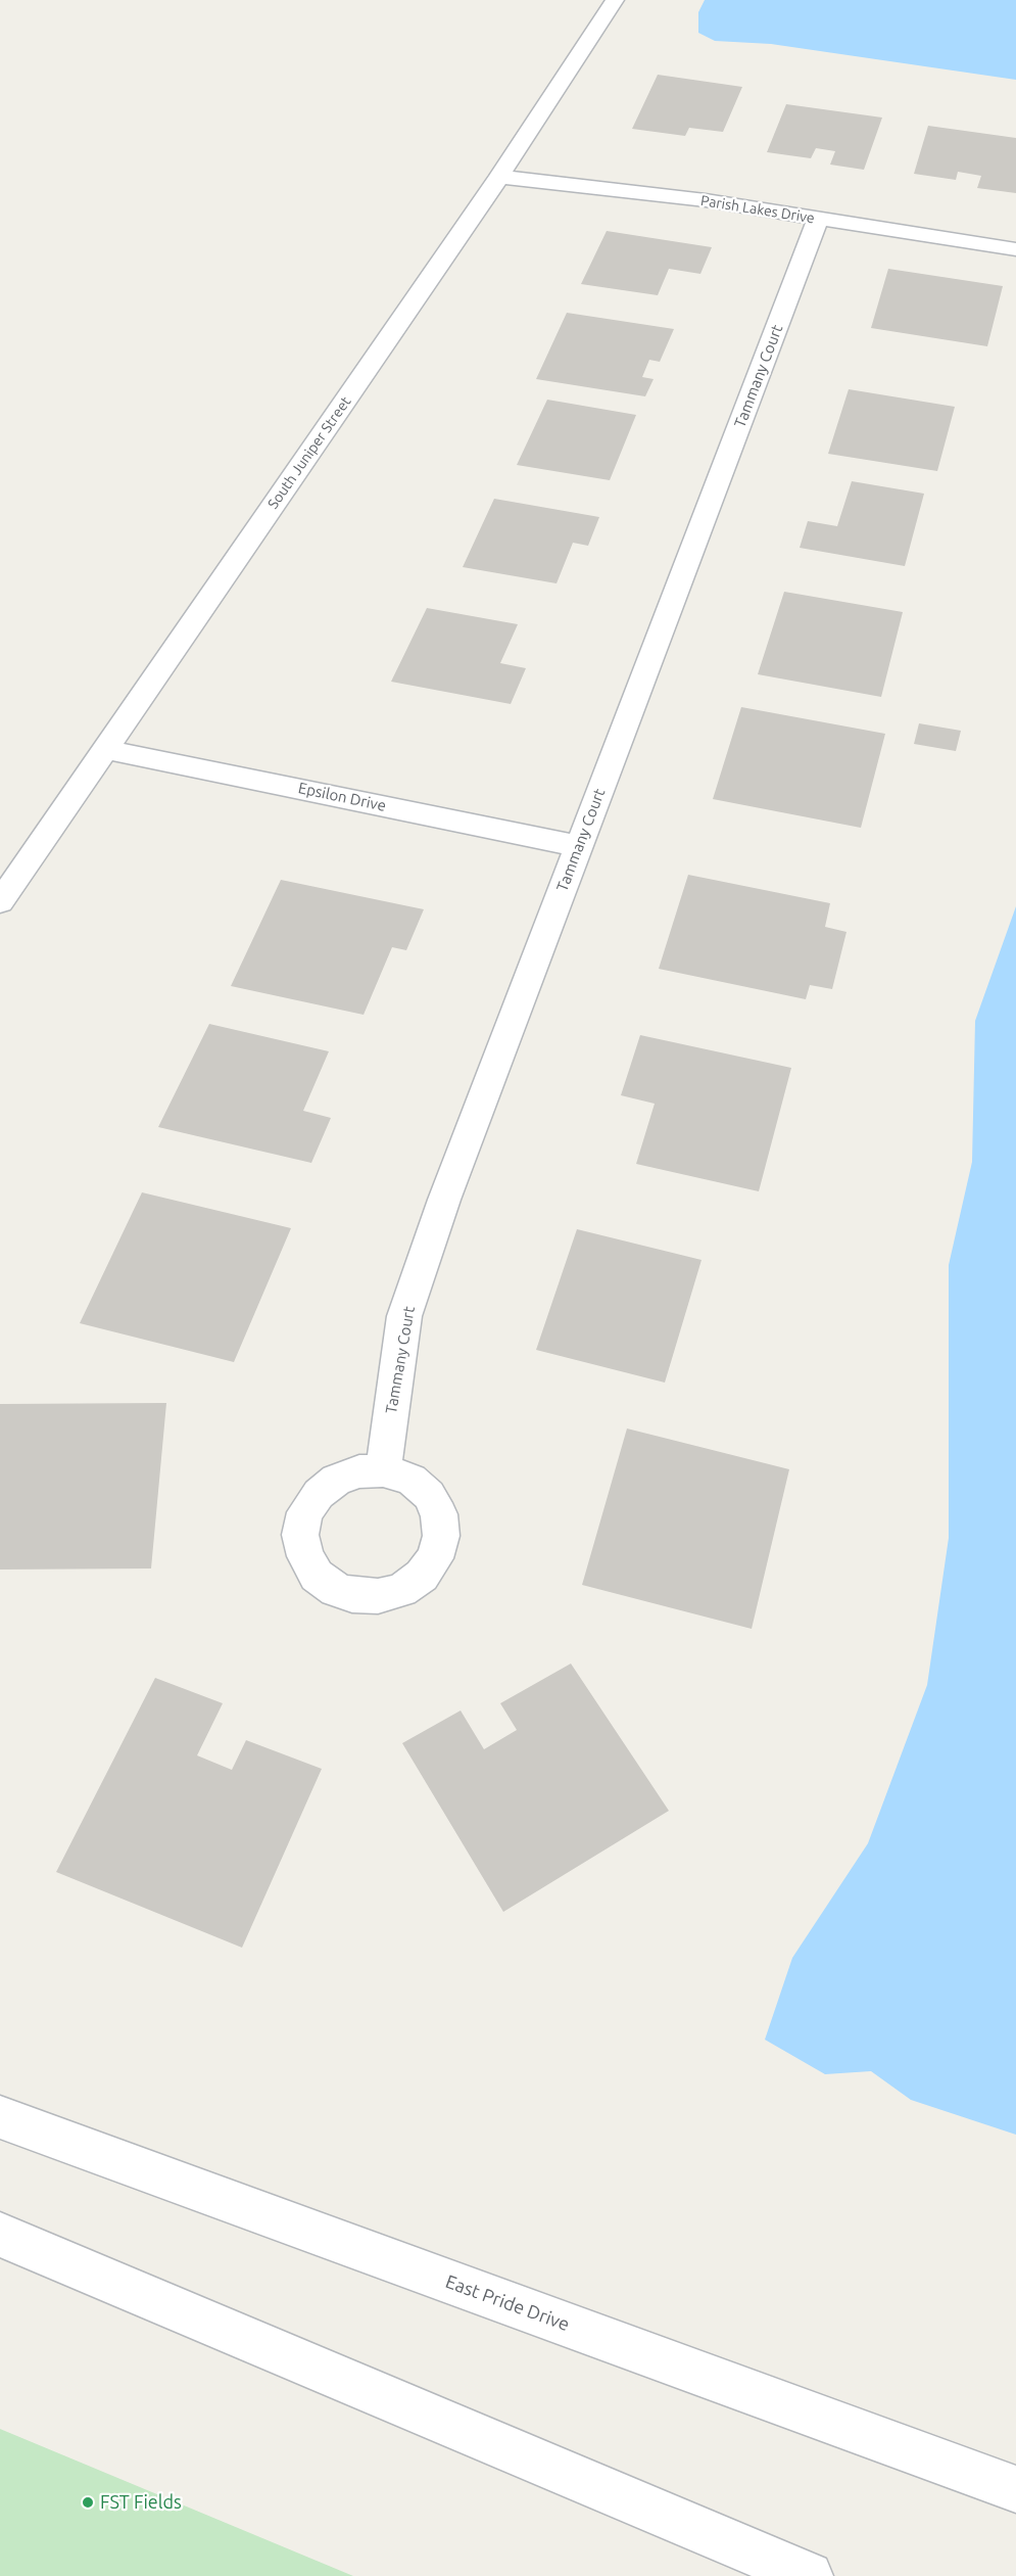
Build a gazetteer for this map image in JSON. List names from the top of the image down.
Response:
{
  "streets": {
    "street": [
      "Parish Lakes Drive",
      "Tammany Court",
      "South Juniper Street",
      "Epsilon Drive",
      "East Pride Drive"
    ]
  },
  "crossings": [
    ["Parish Lakes Drive", "Tammany Court"],
    ["Parish Lakes Drive", "South Juniper Street"],
    ["Tammany Court", "Epsilon Drive"],
    ["South Juniper Street", "Epsilon Drive"]
  ],
  "places": ["FST Fields"]
}
